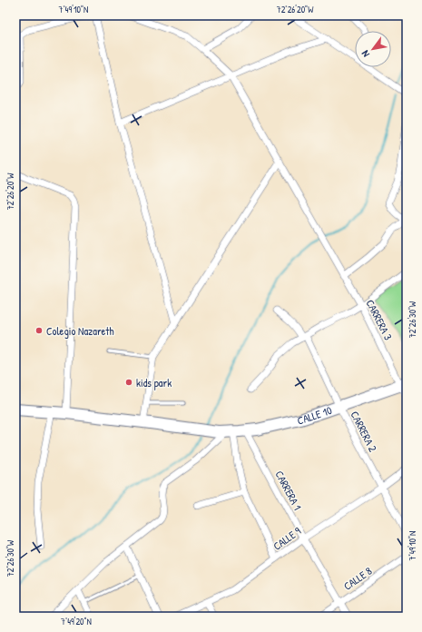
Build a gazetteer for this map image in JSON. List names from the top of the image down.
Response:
{
  "streets": {
    "main road": ["CALLE 10"],
    "street": [
      "CARRERA 3",
      "CARRERA 2",
      "CARRERA 1",
      "CALLE 9",
      "CALLE 8"
    ]
  },
  "crossings": [
    ["CARRERA 3", "CALLE 10"],
    ["CALLE 10", "CARRERA 2"],
    ["CALLE 10", "CARRERA 1"],
    ["CARRERA 2", "CALLE 9"],
    ["CARRERA 1", "CALLE 9"],
    ["CARRERA 1", "CALLE 8"]
  ],
  "places": ["Colegio Nazareth", "kids park"],
  "north": "bottom left",
  "coordinates": [
    "7°49'10\"N",
    "72°26'20\"W",
    "72°26'30\"W",
    "7°49'20\"N"
  ]
}
